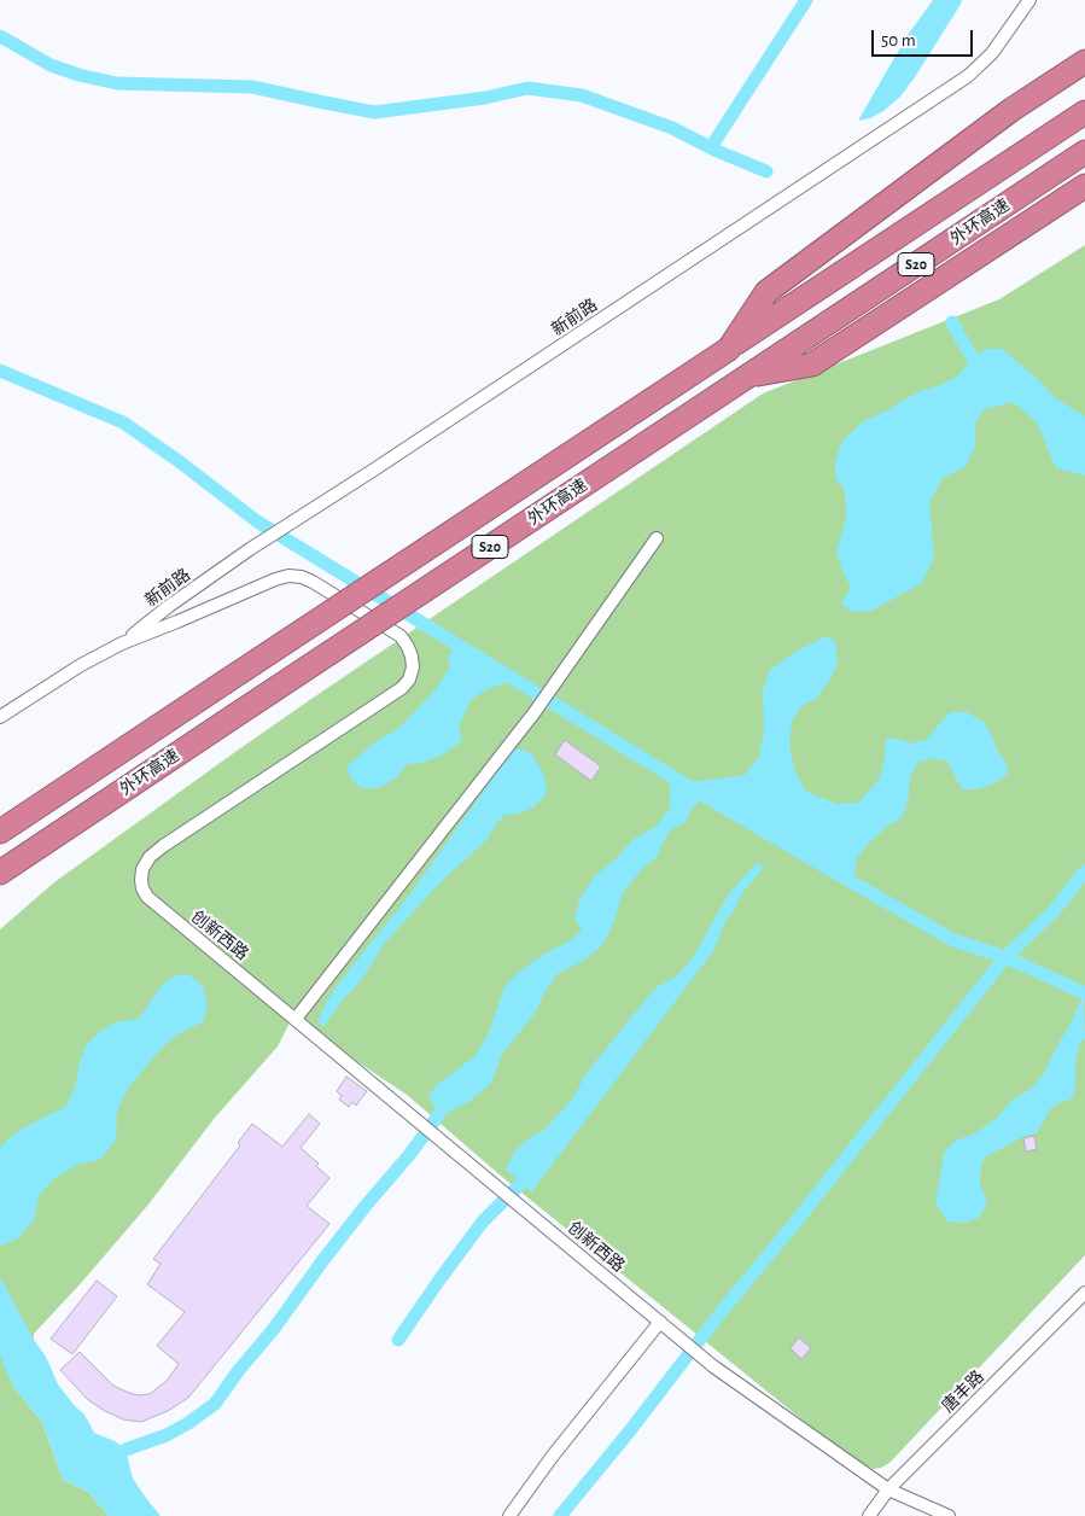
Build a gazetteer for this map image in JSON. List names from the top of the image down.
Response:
{
  "streets": {
    "highway": ["外环高速", "S20"],
    "street": ["新前路", "创新西路", "唐丰路"]
  },
  "crossings": [
    ["新前路", "创新西路"],
    ["创新西路", "唐丰路"]
  ],
  "scale_bar": "50 m"
}
